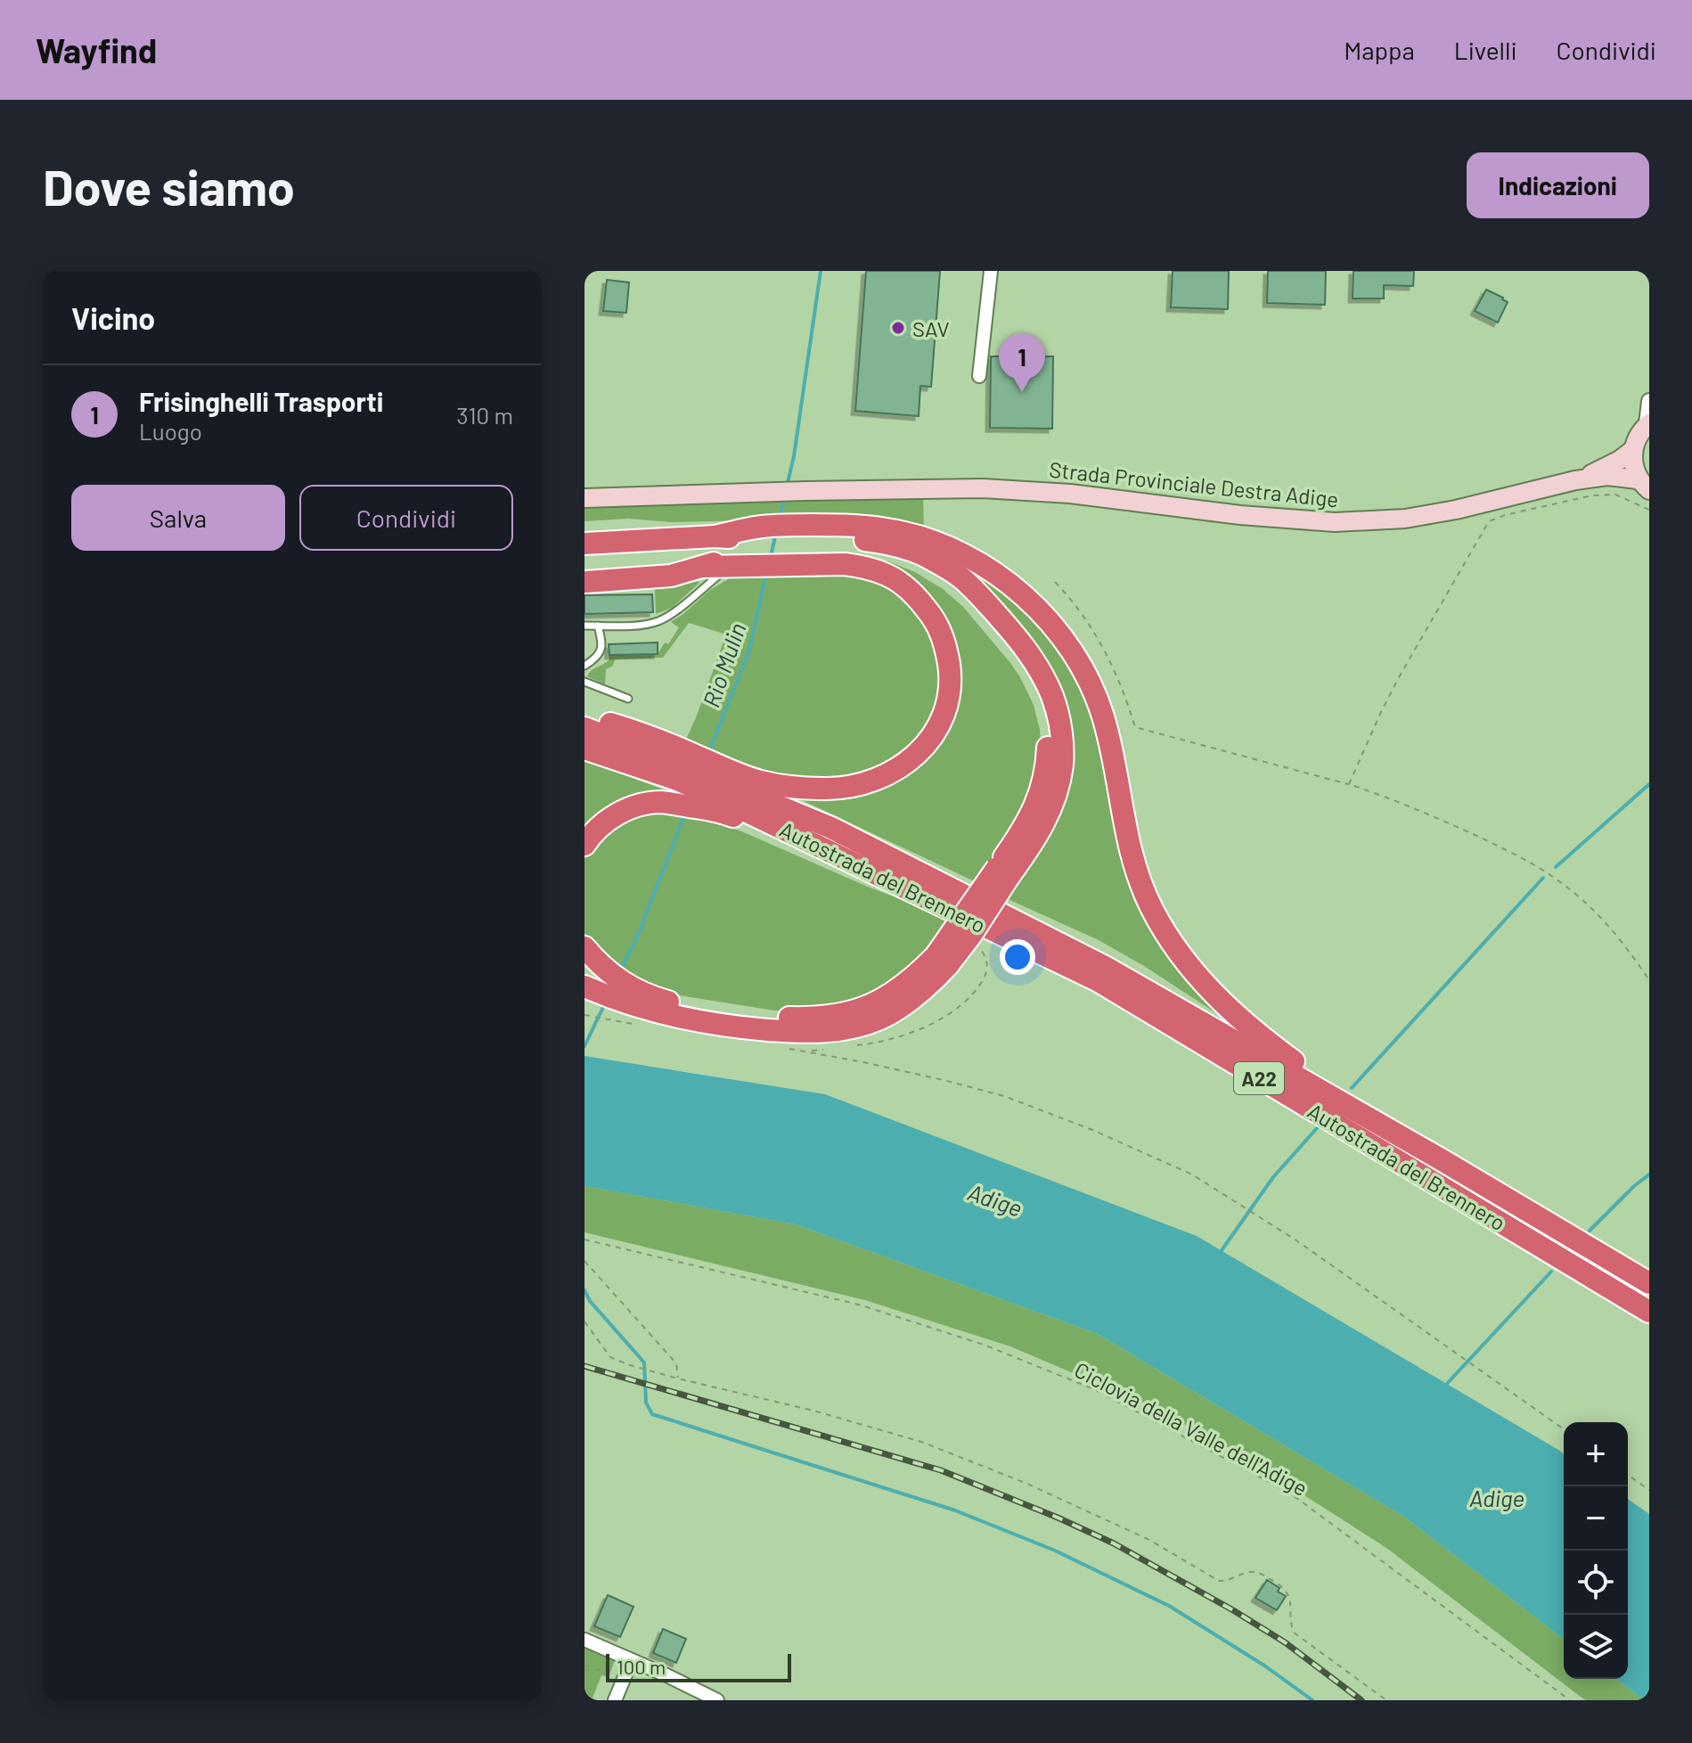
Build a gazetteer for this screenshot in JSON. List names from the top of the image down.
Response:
{
  "streets": {
    "highway": ["Autostrada del Brennero", "A22"],
    "main road": ["Strada Provinciale Destra Adige"],
    "path": ["Ciclovia della Valle dell'Adige"]
  },
  "water": ["Rio Mulin", "Adige"],
  "places": ["SAV"],
  "scale_bar": "100 m",
  "page": {
    "header": "Wayfind",
    "nav": ["Mappa", "Livelli", "Condividi"],
    "buttons": [
      "Indicazioni",
      ["Salva", "Condividi"]
    ],
    "title": "Dove siamo",
    "heading": "Vicino",
    "pins": "1",
    "list": [
      {
        "mark": "1",
        "name": "Frisinghelli Trasporti",
        "note": "Luogo",
        "value": "310 m"
      }
    ],
    "map_buttons": ["+", "−"],
    "scale": "100 m"
  }
}
